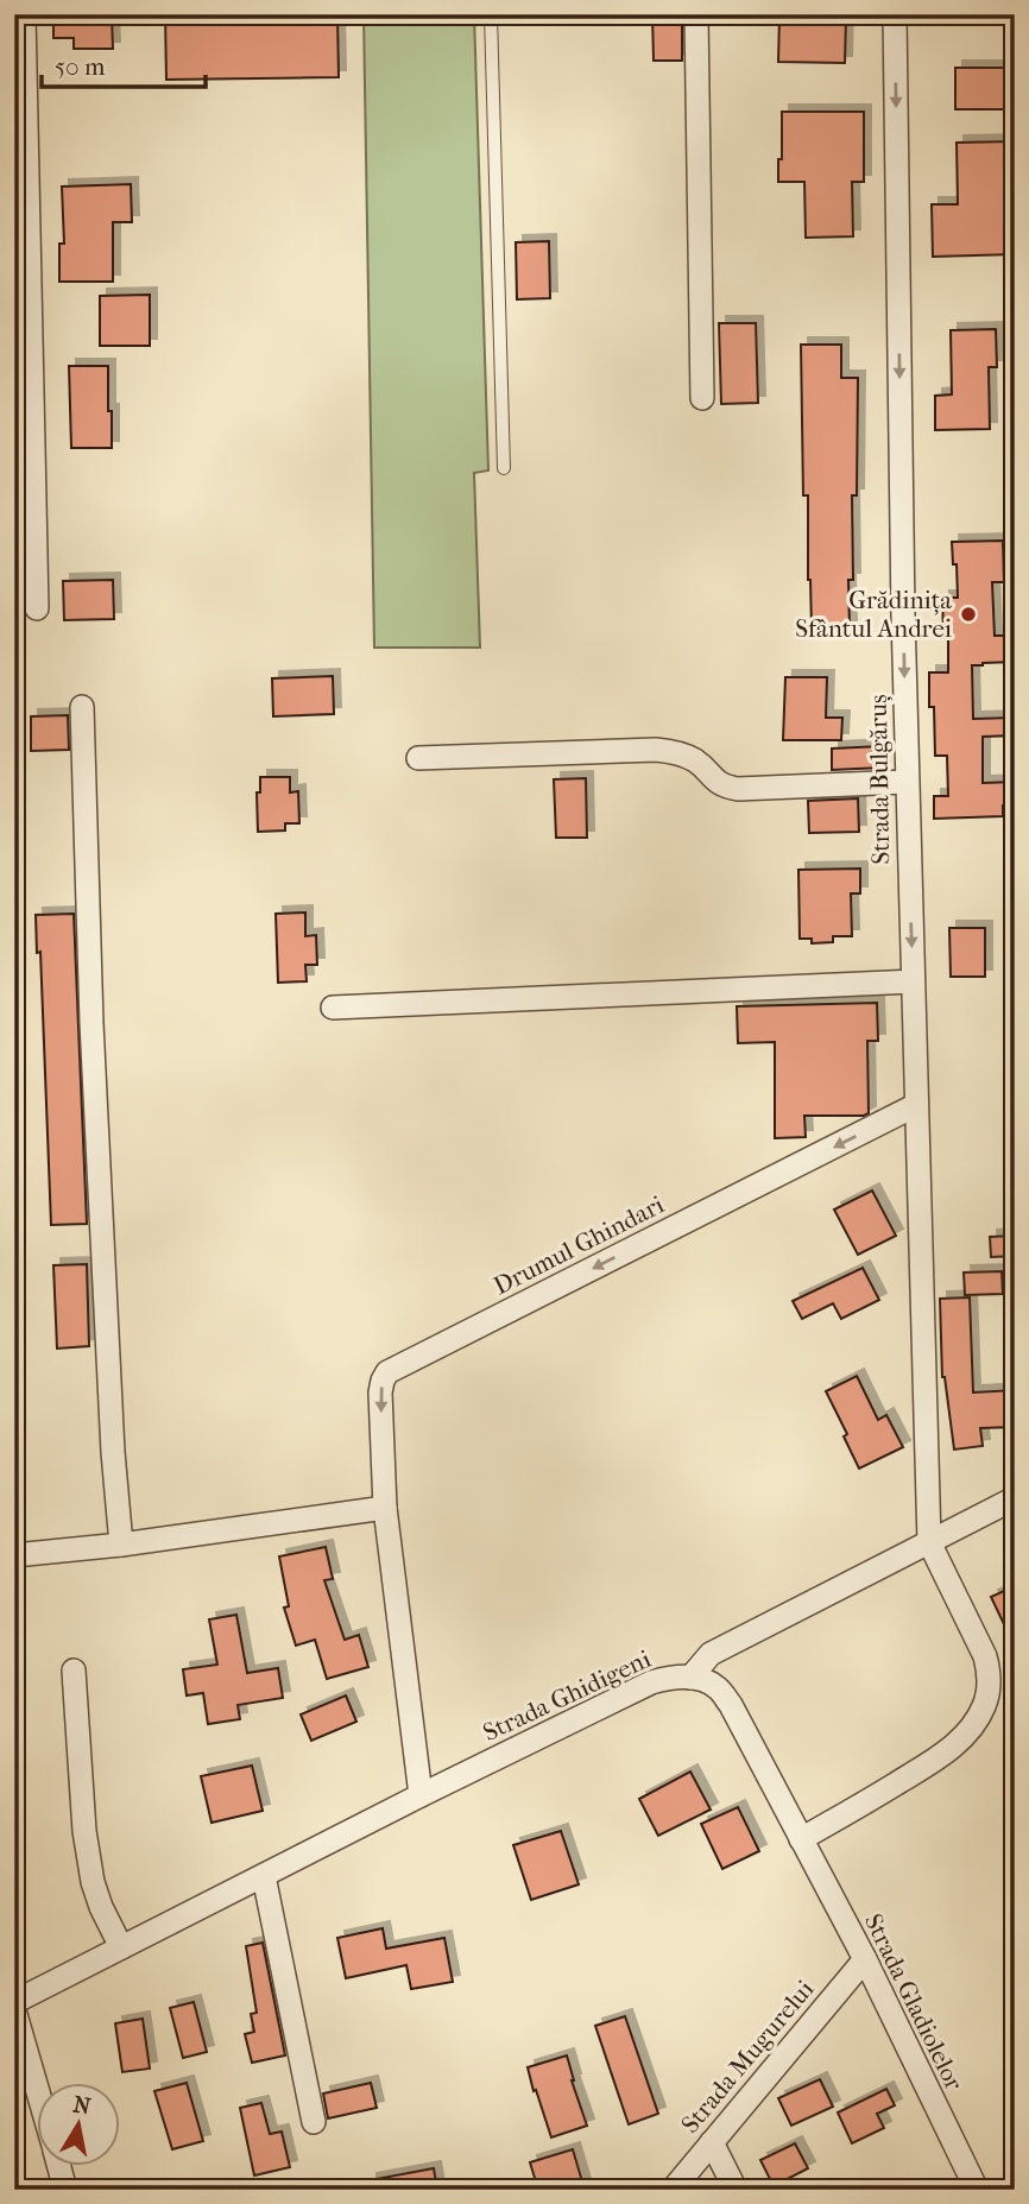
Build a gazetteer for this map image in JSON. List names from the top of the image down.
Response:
{
  "streets": {
    "street": [
      "Strada Bulgăruș",
      "Drumul Ghindari",
      "Strada Ghidigeni",
      "Strada Gladiolelor",
      "Strada Mugurelui"
    ]
  },
  "crossings": [
    ["Strada Bulgăruș", "Drumul Ghindari"],
    ["Drumul Ghindari", "Strada Ghidigeni"],
    ["Strada Ghidigeni", "Strada Gladiolelor"],
    ["Strada Gladiolelor", "Strada Mugurelui"]
  ],
  "one_way": ["Drumul Ghindari"],
  "places": ["Grădinița Sfântul Andrei"],
  "scale_bar": "50 m",
  "north": "top"
}
